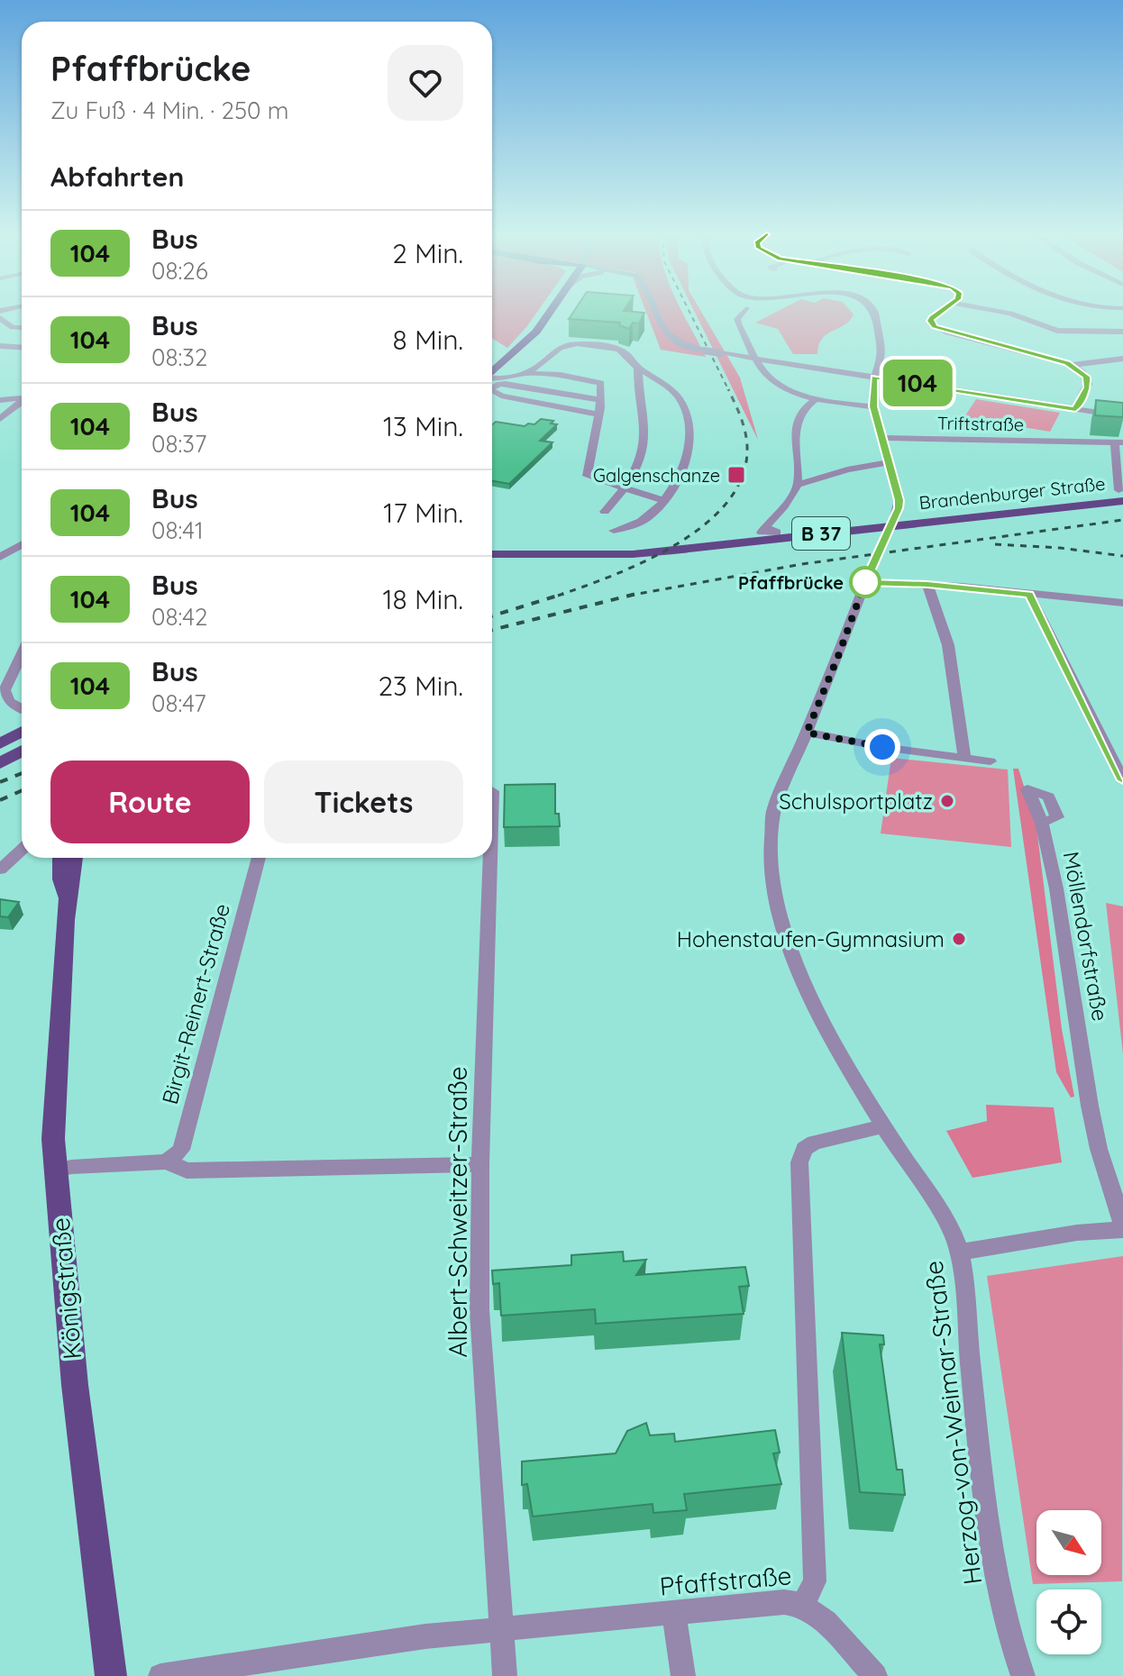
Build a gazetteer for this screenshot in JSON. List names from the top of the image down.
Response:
{
  "streets": {
    "main road": ["Brandenburger Straße", "B 37", "Königstraße"],
    "street": [
      "Triftstraße",
      "Möllendorfstraße",
      "Birgit-Reinert-Straße",
      "Albert-Schweitzer-Straße",
      "Herzog-von-Weimar-Straße",
      "Pfaffstraße"
    ]
  },
  "crossings": [
    ["Möllendorfstraße", "Herzog-von-Weimar-Straße"],
    ["Albert-Schweitzer-Straße", "Pfaffstraße"],
    ["Herzog-von-Weimar-Straße", "Pfaffstraße"]
  ],
  "places": {
    "transit": ["Galgenschanze"],
    "other": ["Pfaffbrücke", "Schulsportplatz", "Hohenstaufen-Gymnasium"]
  },
  "lines": ["bus line 104"],
  "north": "bottom right",
  "page": {
    "on_map": "104",
    "heading": [
      ["Pfaffbrücke", "Zu Fuß · 4 Min. · 250 m"],
      "Abfahrten"
    ],
    "list": [
      {
        "mark": "104",
        "name": "Bus",
        "note": "08:26",
        "value": "2 Min."
      },
      {
        "mark": "104",
        "name": "Bus",
        "note": "08:32",
        "value": "8 Min."
      },
      {
        "mark": "104",
        "name": "Bus",
        "note": "08:37",
        "value": "13 Min."
      },
      {
        "mark": "104",
        "name": "Bus",
        "note": "08:41",
        "value": "17 Min."
      },
      {
        "mark": "104",
        "name": "Bus",
        "note": "08:42",
        "value": "18 Min."
      },
      {
        "mark": "104",
        "name": "Bus",
        "note": "08:47",
        "value": "23 Min."
      }
    ],
    "buttons": ["Route", "Tickets"]
  }
}
